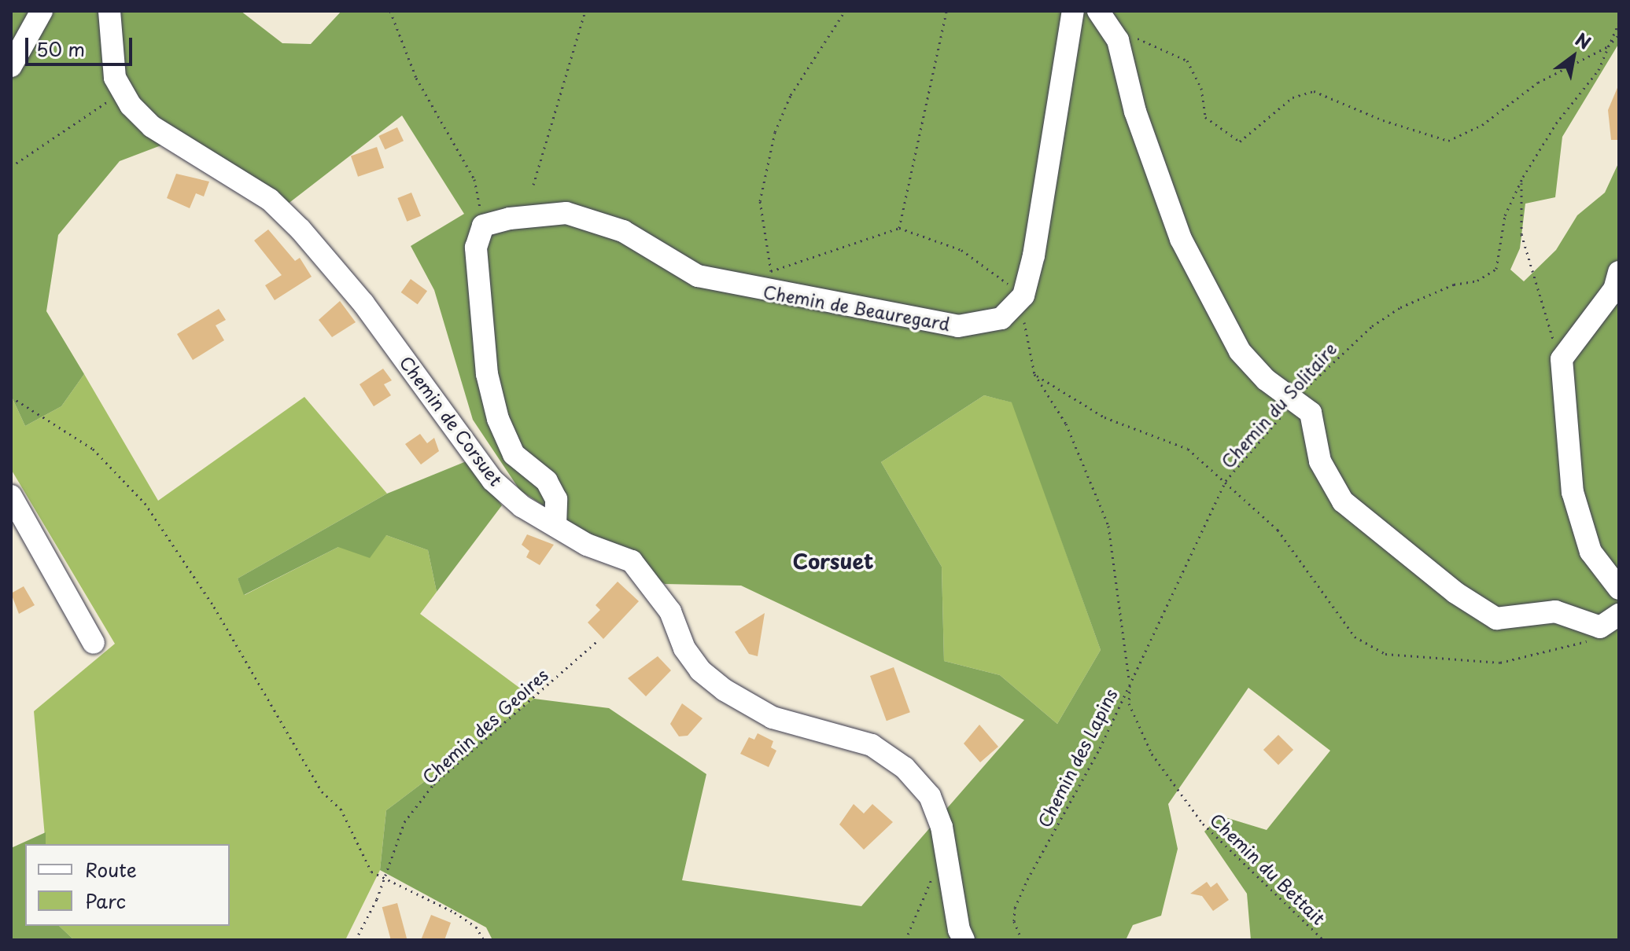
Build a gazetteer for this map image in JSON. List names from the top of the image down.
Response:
{
  "streets": {
    "street": ["Chemin de Beauregard", "Chemin de Corsuet"],
    "path": [
      "Chemin du Solitaire",
      "Chemin des Geoires",
      "Chemin des Lapins",
      "Chemin du Bettait"
    ]
  },
  "crossings": [
    ["Chemin de Beauregard", "Chemin des Lapins"],
    ["Chemin du Solitaire", "Chemin des Lapins"],
    ["Chemin du Solitaire", "Chemin du Bettait"],
    ["Chemin des Lapins", "Chemin du Bettait"]
  ],
  "districts": ["Corsuet"],
  "legend": ["Route", "Parc"],
  "scale_bar": "50 m",
  "north": "top right"
}
